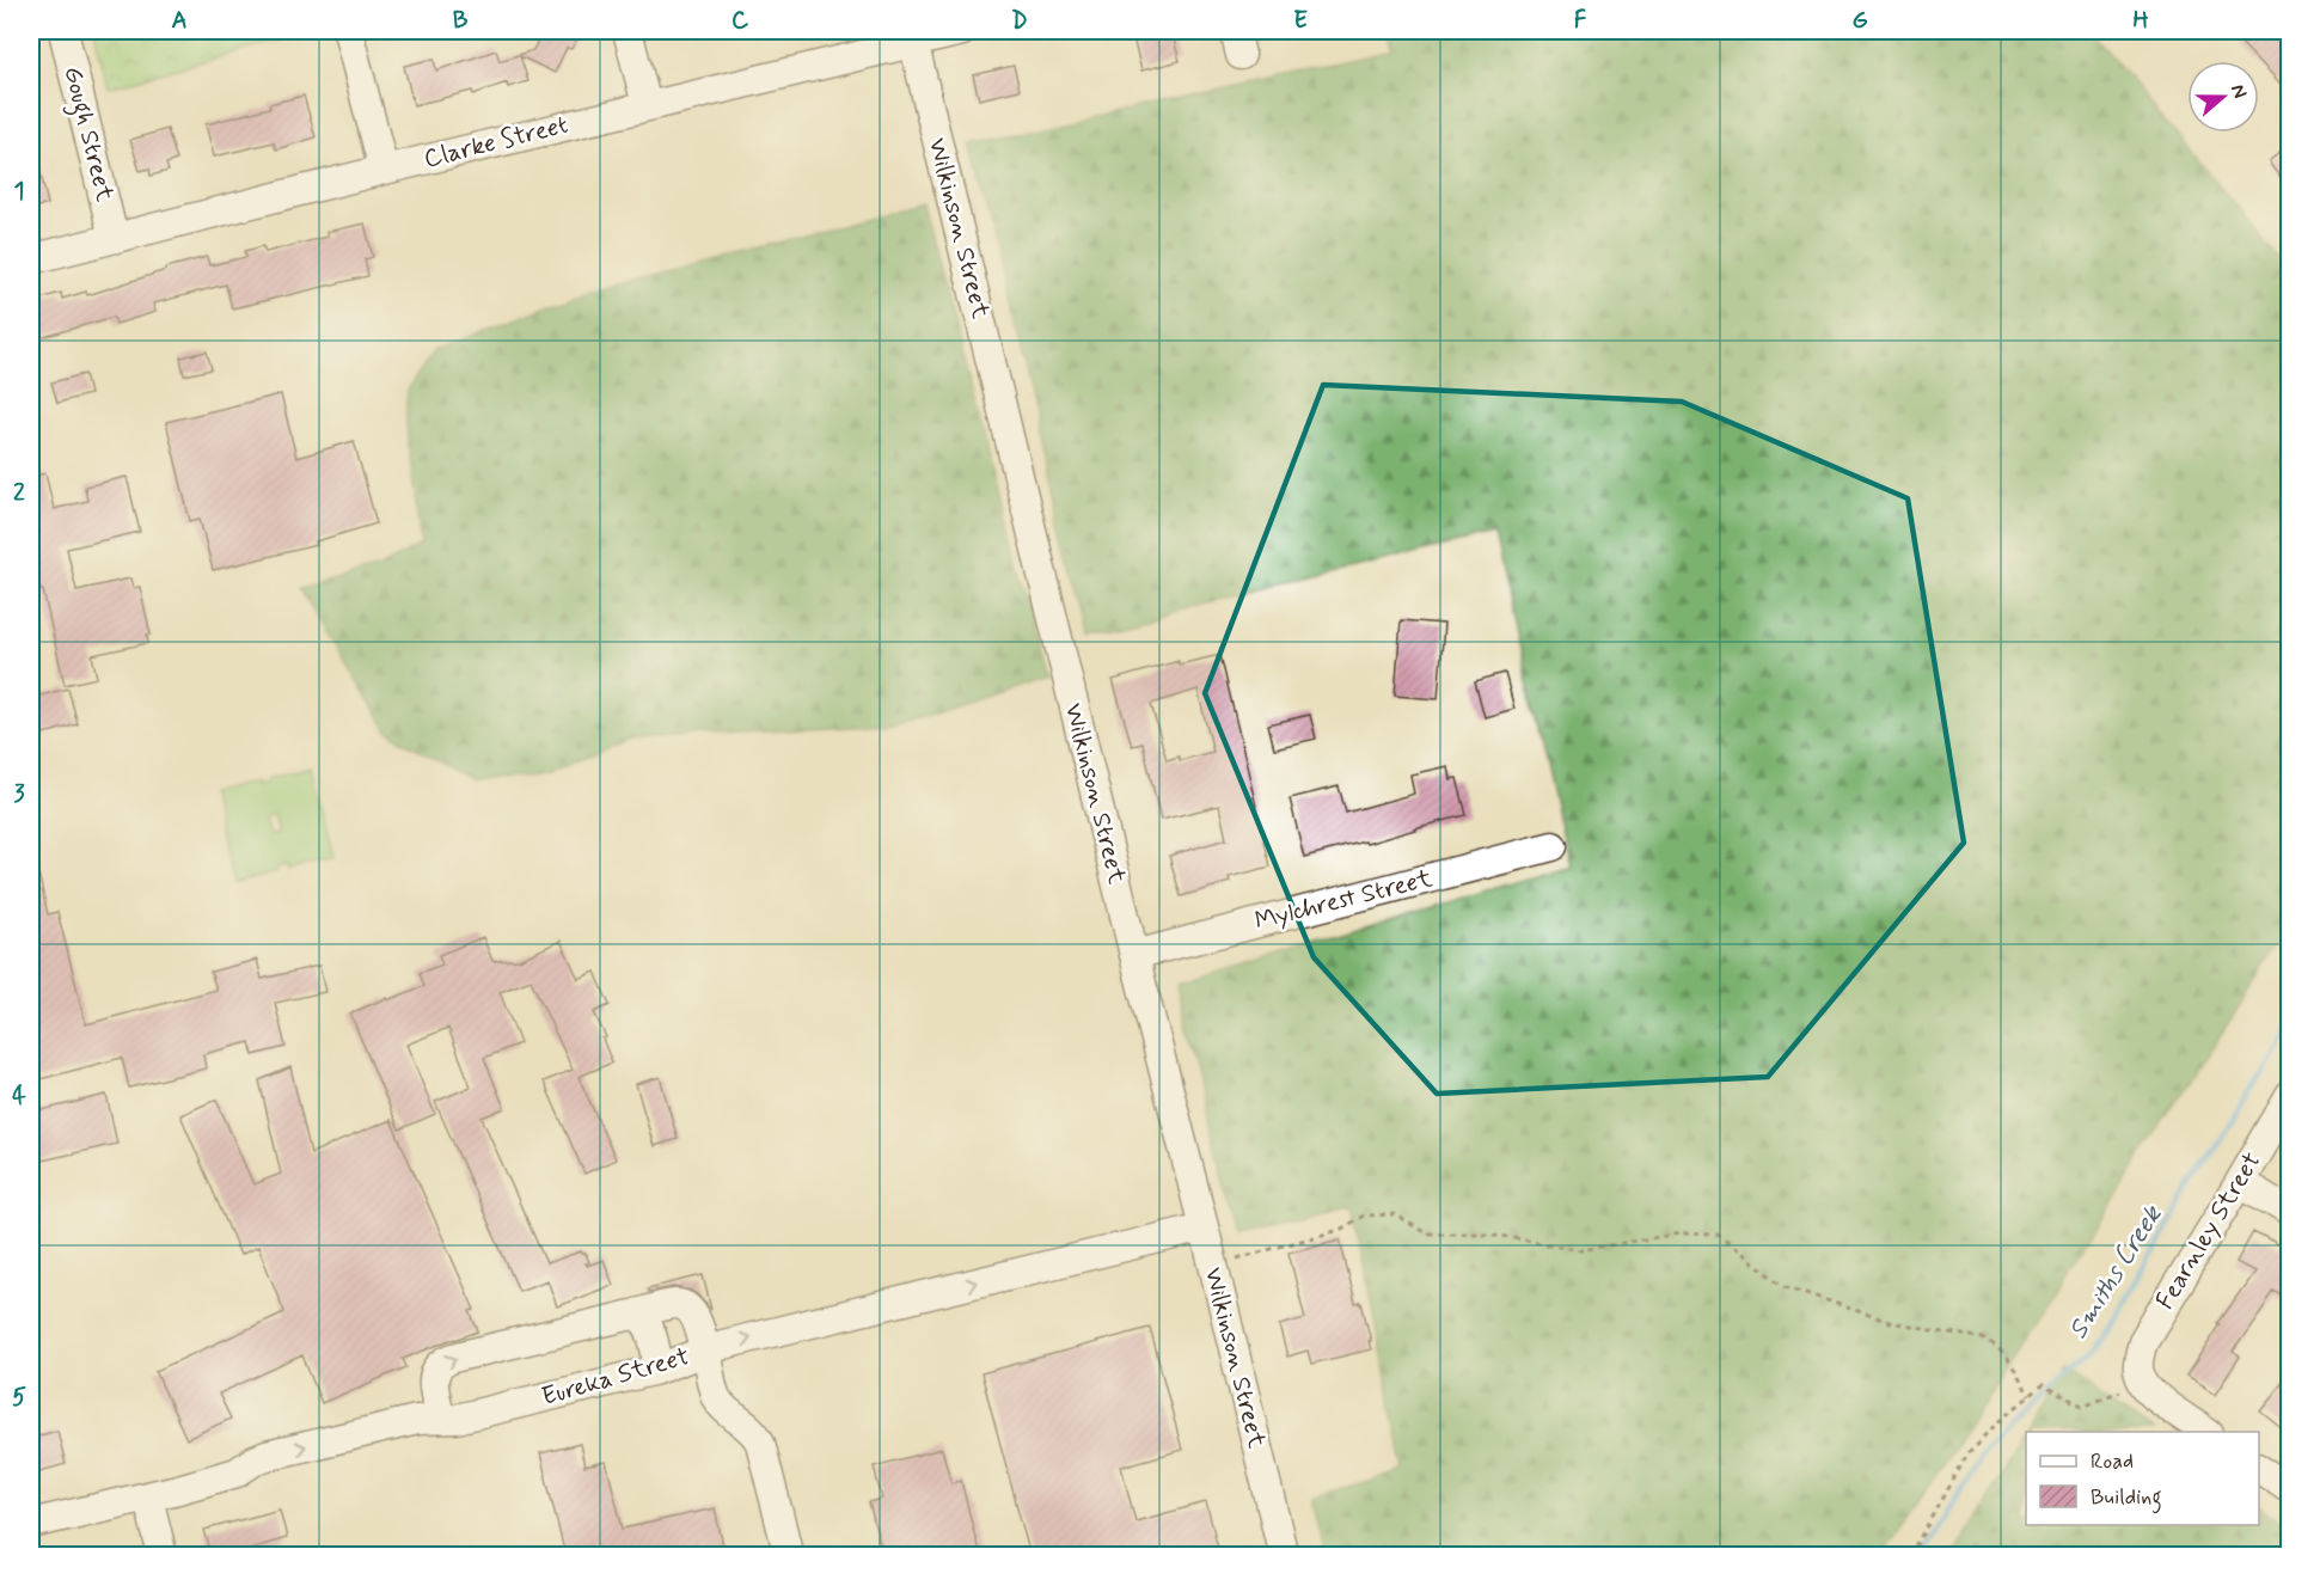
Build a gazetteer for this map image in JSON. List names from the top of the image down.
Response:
{
  "streets": {
    "street": [
      "Gough Street",
      "Clarke Street",
      "Wilkinson Street",
      "Mylchrest Street",
      "Fearnley Street",
      "Eureka Street"
    ]
  },
  "crossings": [
    ["Gough Street", "Clarke Street"],
    ["Clarke Street", "Wilkinson Street"],
    ["Wilkinson Street", "Mylchrest Street"],
    ["Wilkinson Street", "Eureka Street"]
  ],
  "one_way": ["Eureka Street"],
  "water": ["Smiths Creek"],
  "legend": ["Road", "Building"],
  "north": "right",
  "grid": {
    "columns": [
      "A",
      "B",
      "C",
      "D",
      "E",
      "F",
      "G",
      "H"
    ],
    "rows": [
      "1",
      "2",
      "3",
      "4",
      "5"
    ]
  }
}
